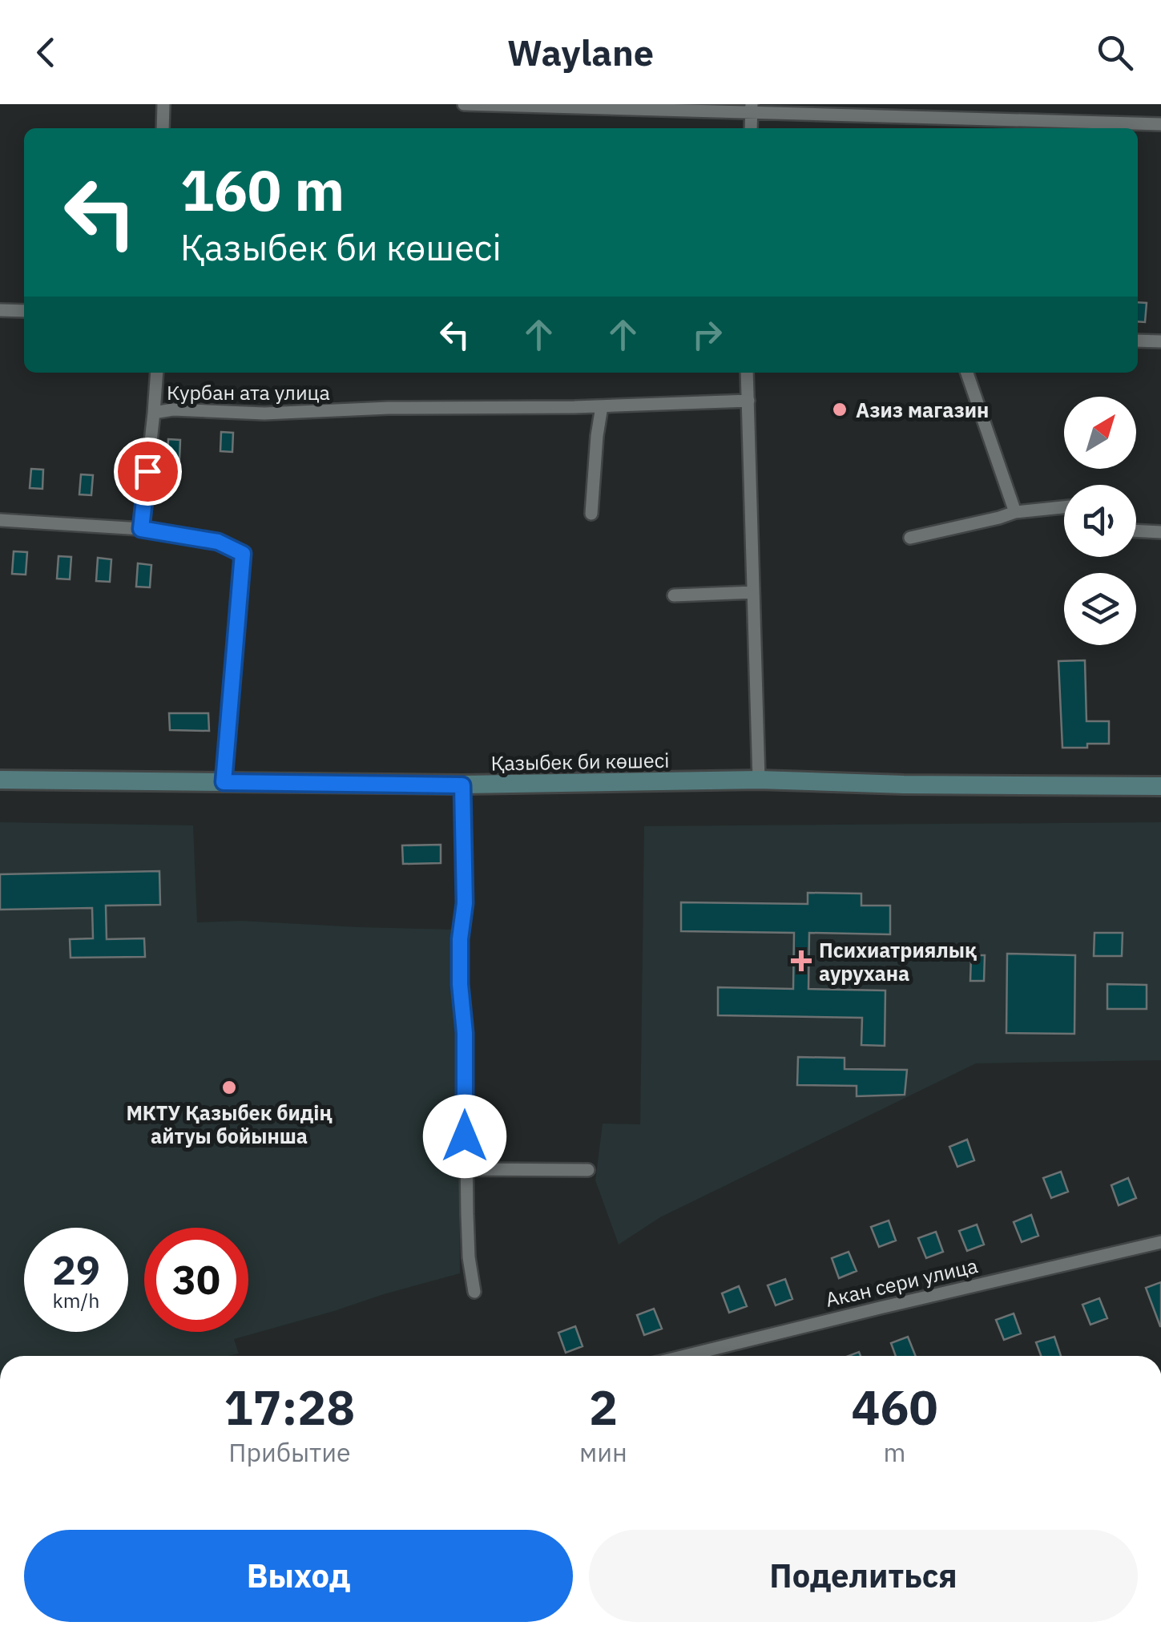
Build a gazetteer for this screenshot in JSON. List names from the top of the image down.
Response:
{
  "streets": {
    "main road": ["Қазыбек би көшесі"],
    "street": ["Курбан ата улица", "Акан сери улица"]
  },
  "places": {
    "other": ["Азиз магазин", "МКТУ Қазыбек бидің айтуы бойынша"],
    "health": ["Психиатриялық аурухана"]
  },
  "north": "top right",
  "page": {
    "header": "Waylane",
    "turn": ["160 m", "Қазыбек би көшесі"],
    "speed": "29 km/h",
    "limit": "30",
    "eta": [
      "17:28",
      "Прибытие",
      "2",
      "мин",
      "460",
      "m"
    ],
    "buttons": ["Выход", "Поделиться"]
  }
}
